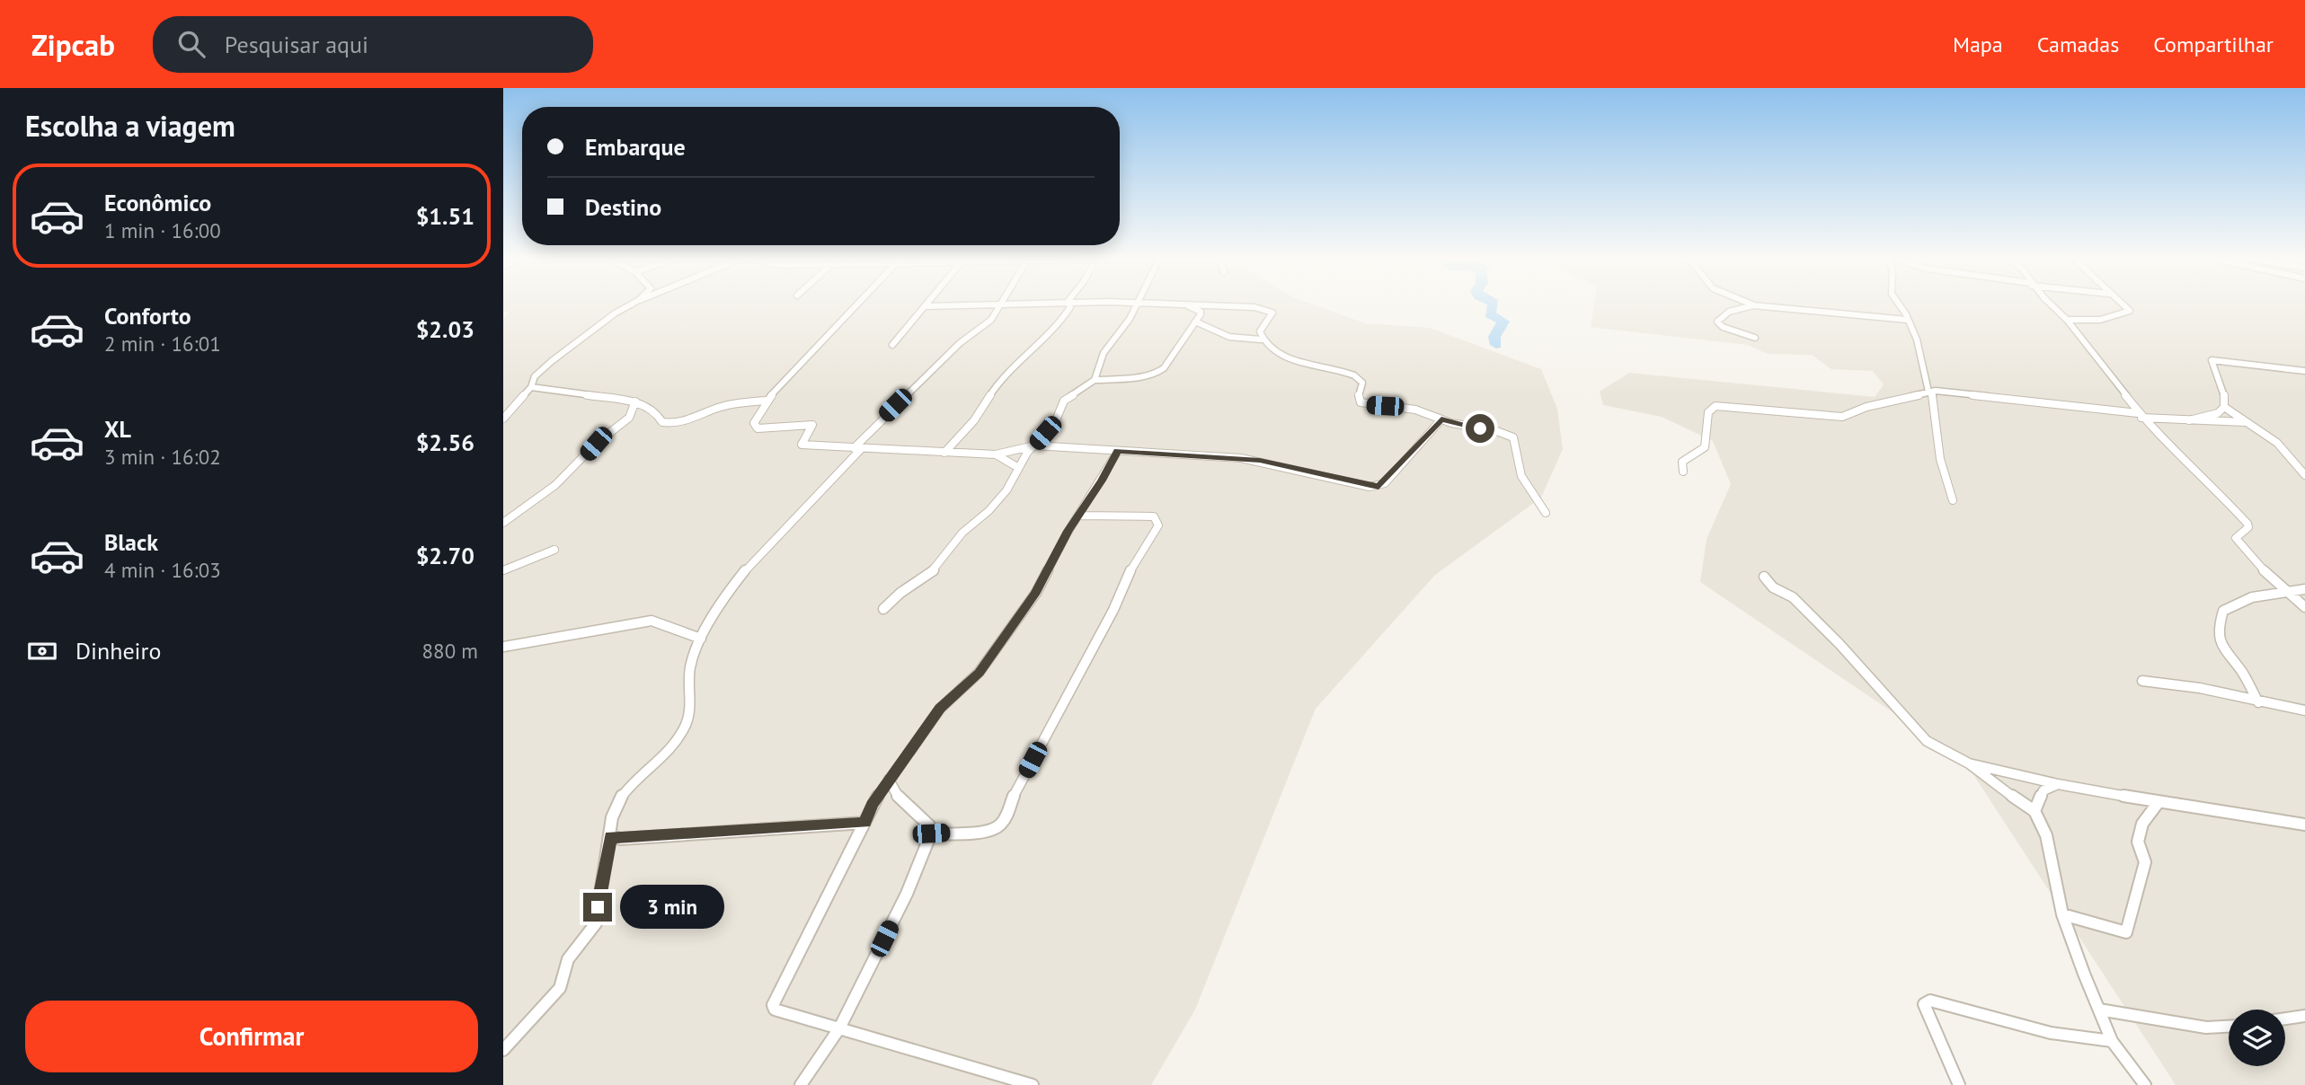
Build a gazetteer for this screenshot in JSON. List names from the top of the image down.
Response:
{
  "page": {
    "header": "Zipcab",
    "search": "Pesquisar aqui",
    "nav": ["Mapa", "Camadas", "Compartilhar"],
    "heading": "Escolha a viagem",
    "banner": ["Embarque", "Destino"],
    "list": [
      {
        "name": "Econômico",
        "note": "1 min · 16:00",
        "value": "$1.51"
      },
      {
        "name": "Conforto",
        "note": "2 min · 16:01",
        "value": "$2.03"
      },
      {
        "name": "XL",
        "note": "3 min · 16:02",
        "value": "$2.56"
      },
      {
        "name": "Black",
        "note": "4 min · 16:03",
        "value": "$2.70"
      }
    ],
    "pay": ["Dinheiro", "880 m"],
    "bubble": "3 min",
    "buttons": "Confirmar"
  }
}
